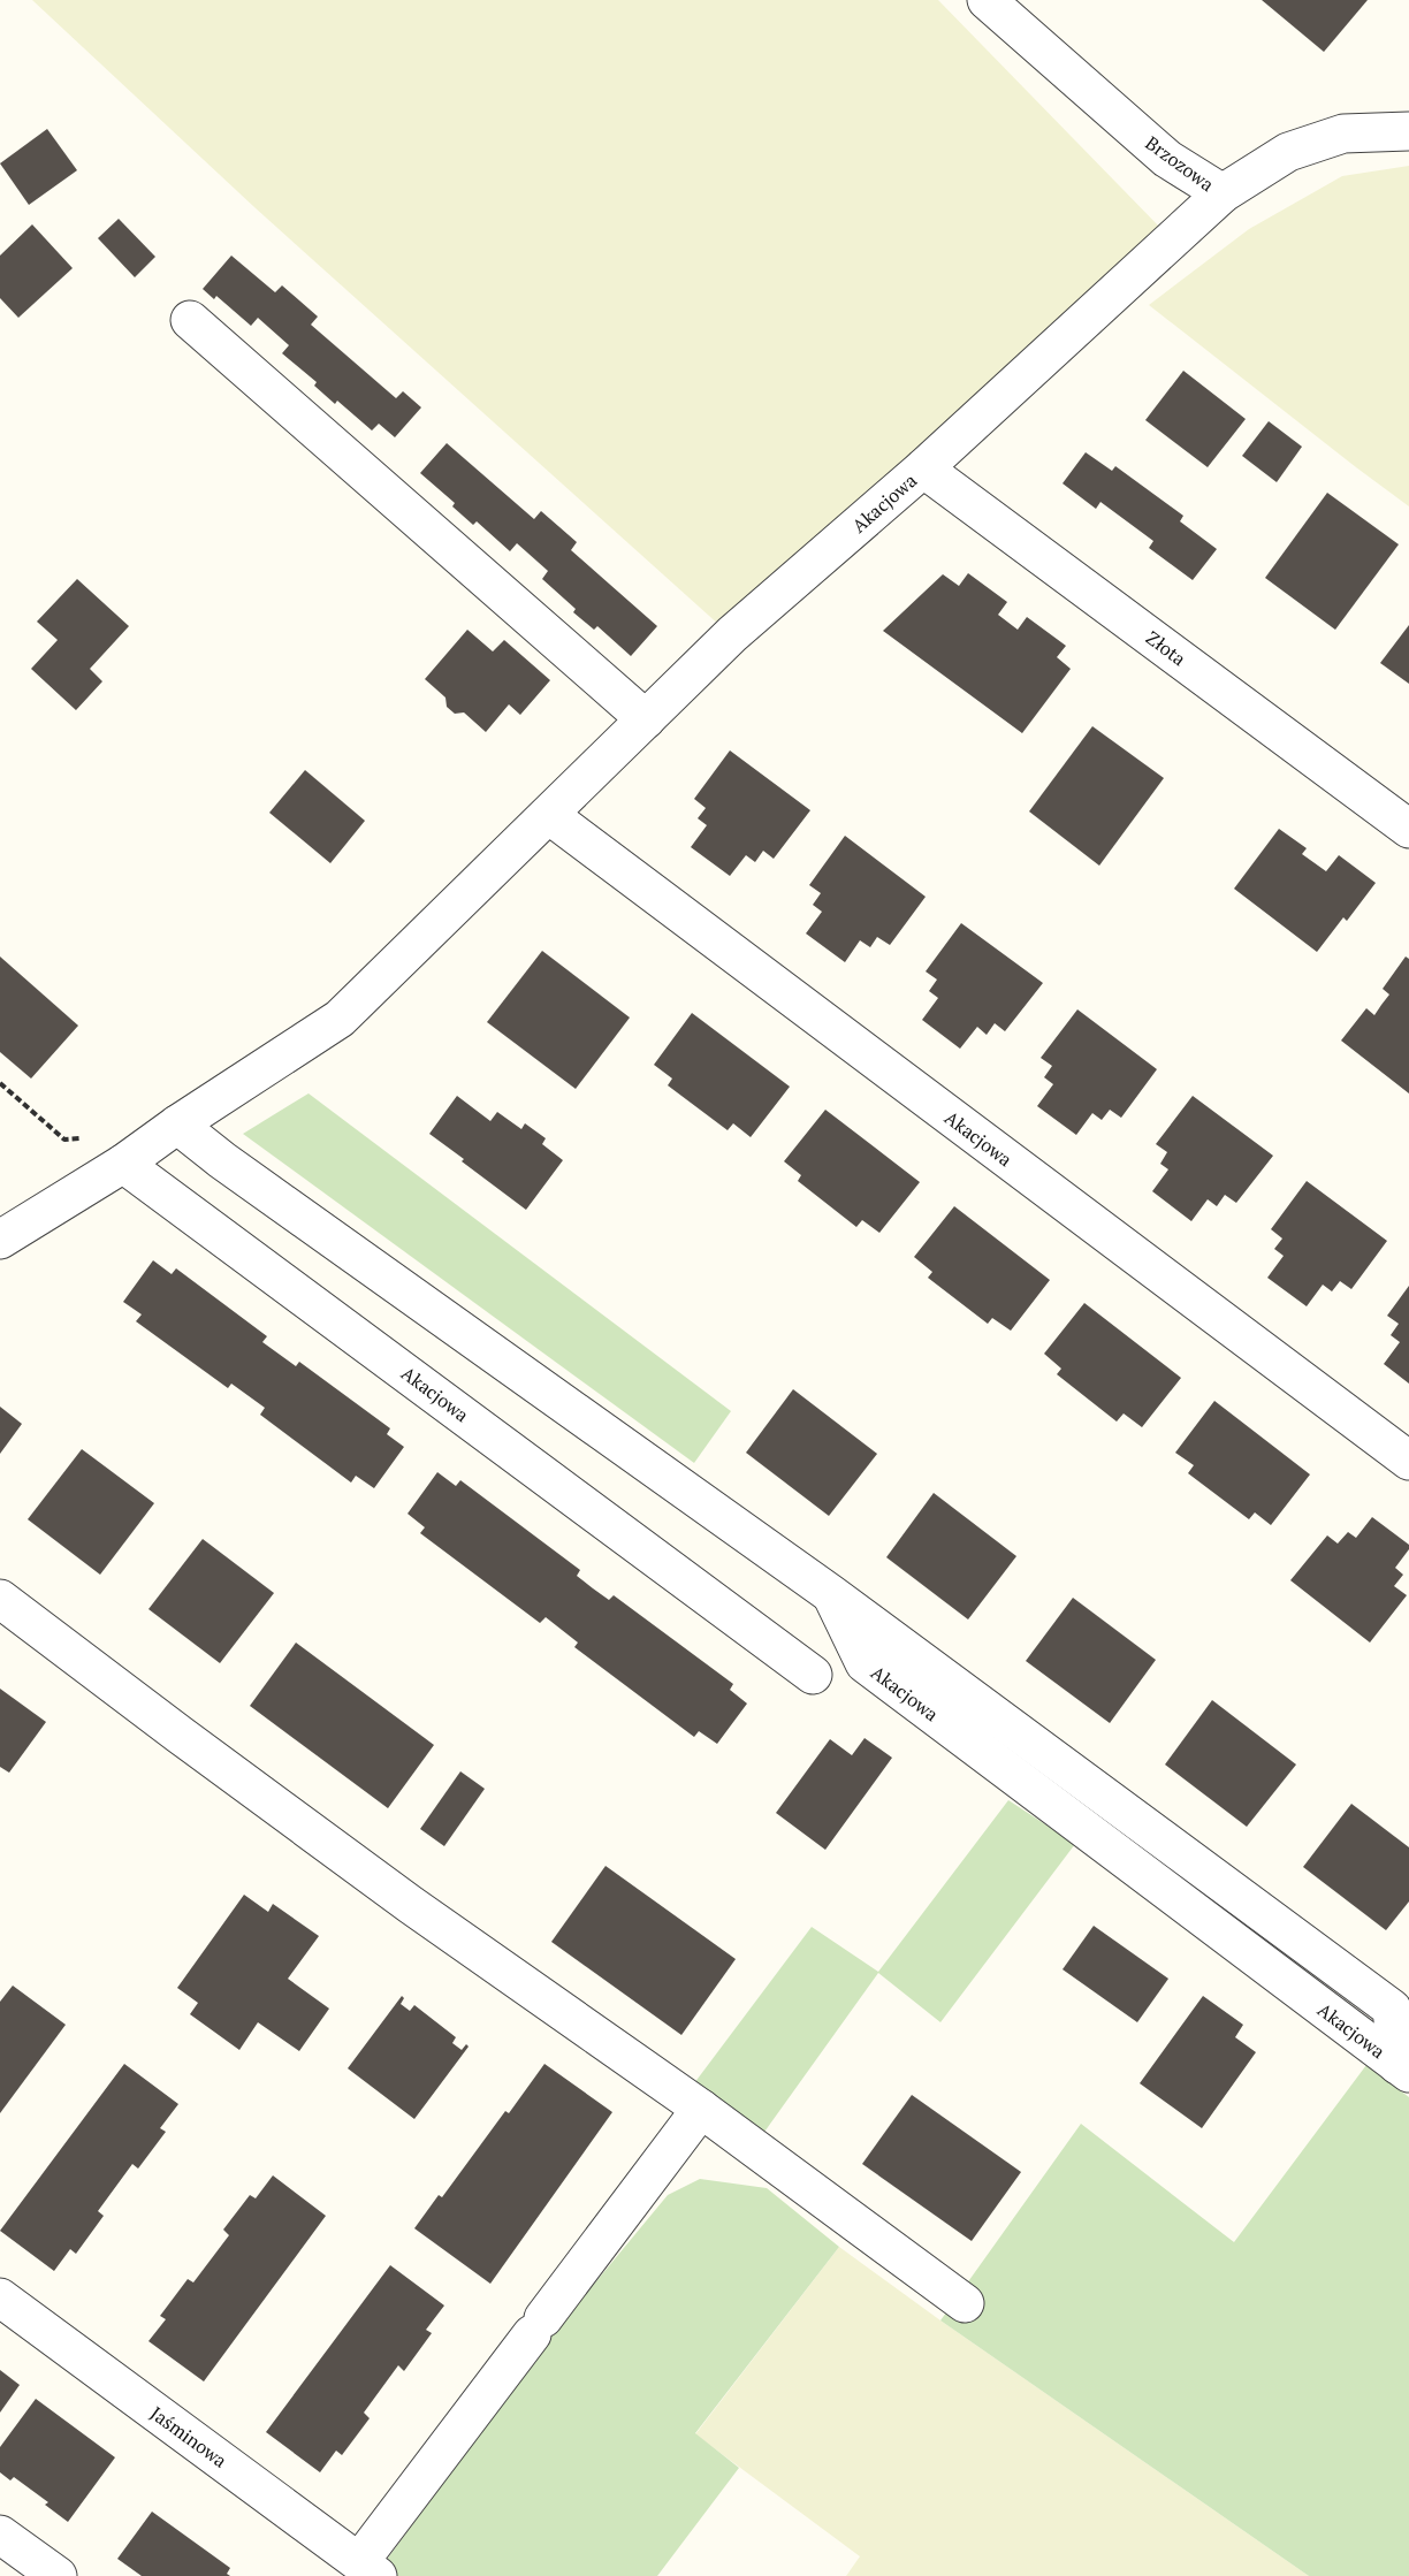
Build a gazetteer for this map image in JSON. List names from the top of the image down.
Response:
{
  "streets": {
    "street": [
      "Brzozowa",
      "Akacjowa",
      "Złota",
      "Jaśminowa"
    ]
  },
  "crossings": [
    ["Brzozowa", "Akacjowa"],
    ["Akacjowa", "Złota"]
  ]
}
